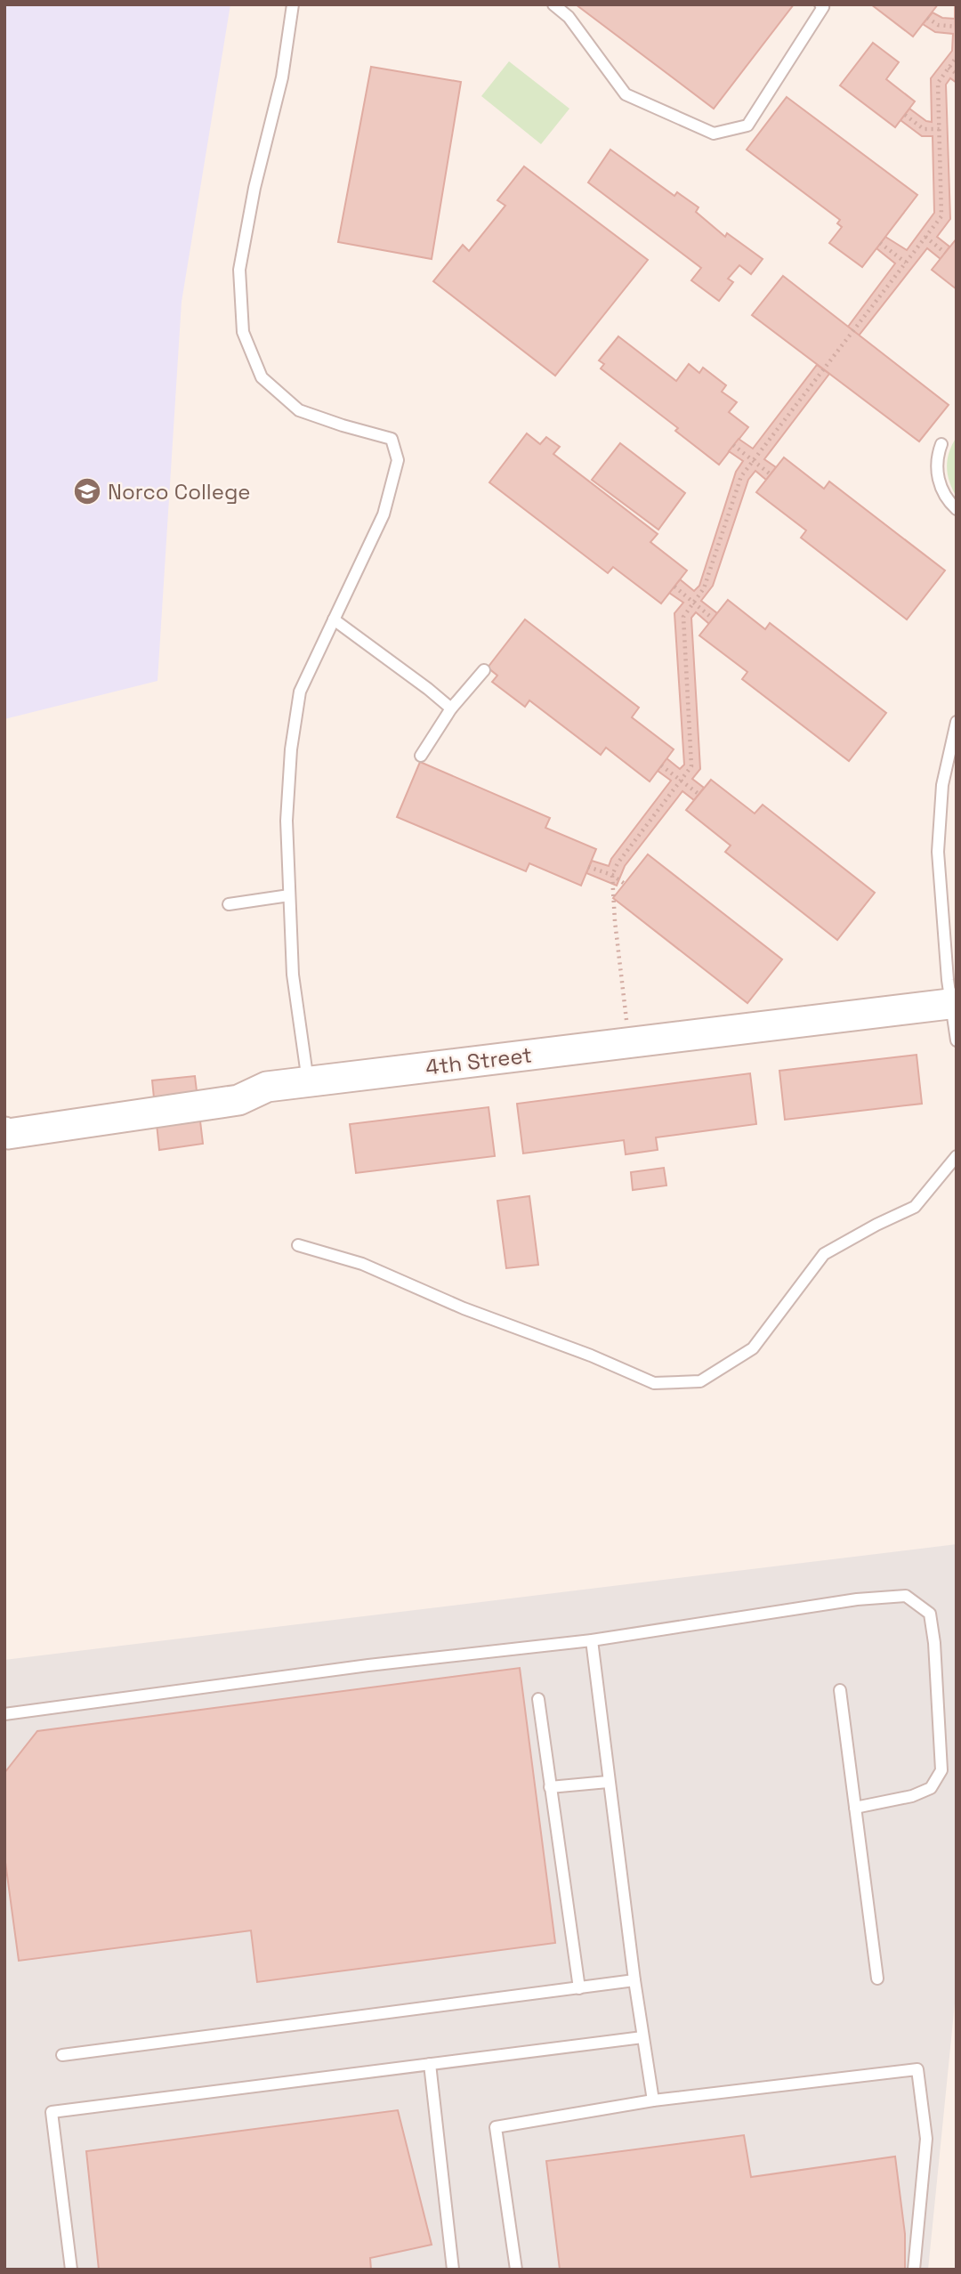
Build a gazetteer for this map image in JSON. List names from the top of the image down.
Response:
{
  "streets": {
    "street": ["4th Street"]
  },
  "places": {
    "school or university": ["Norco College"]
  }
}
